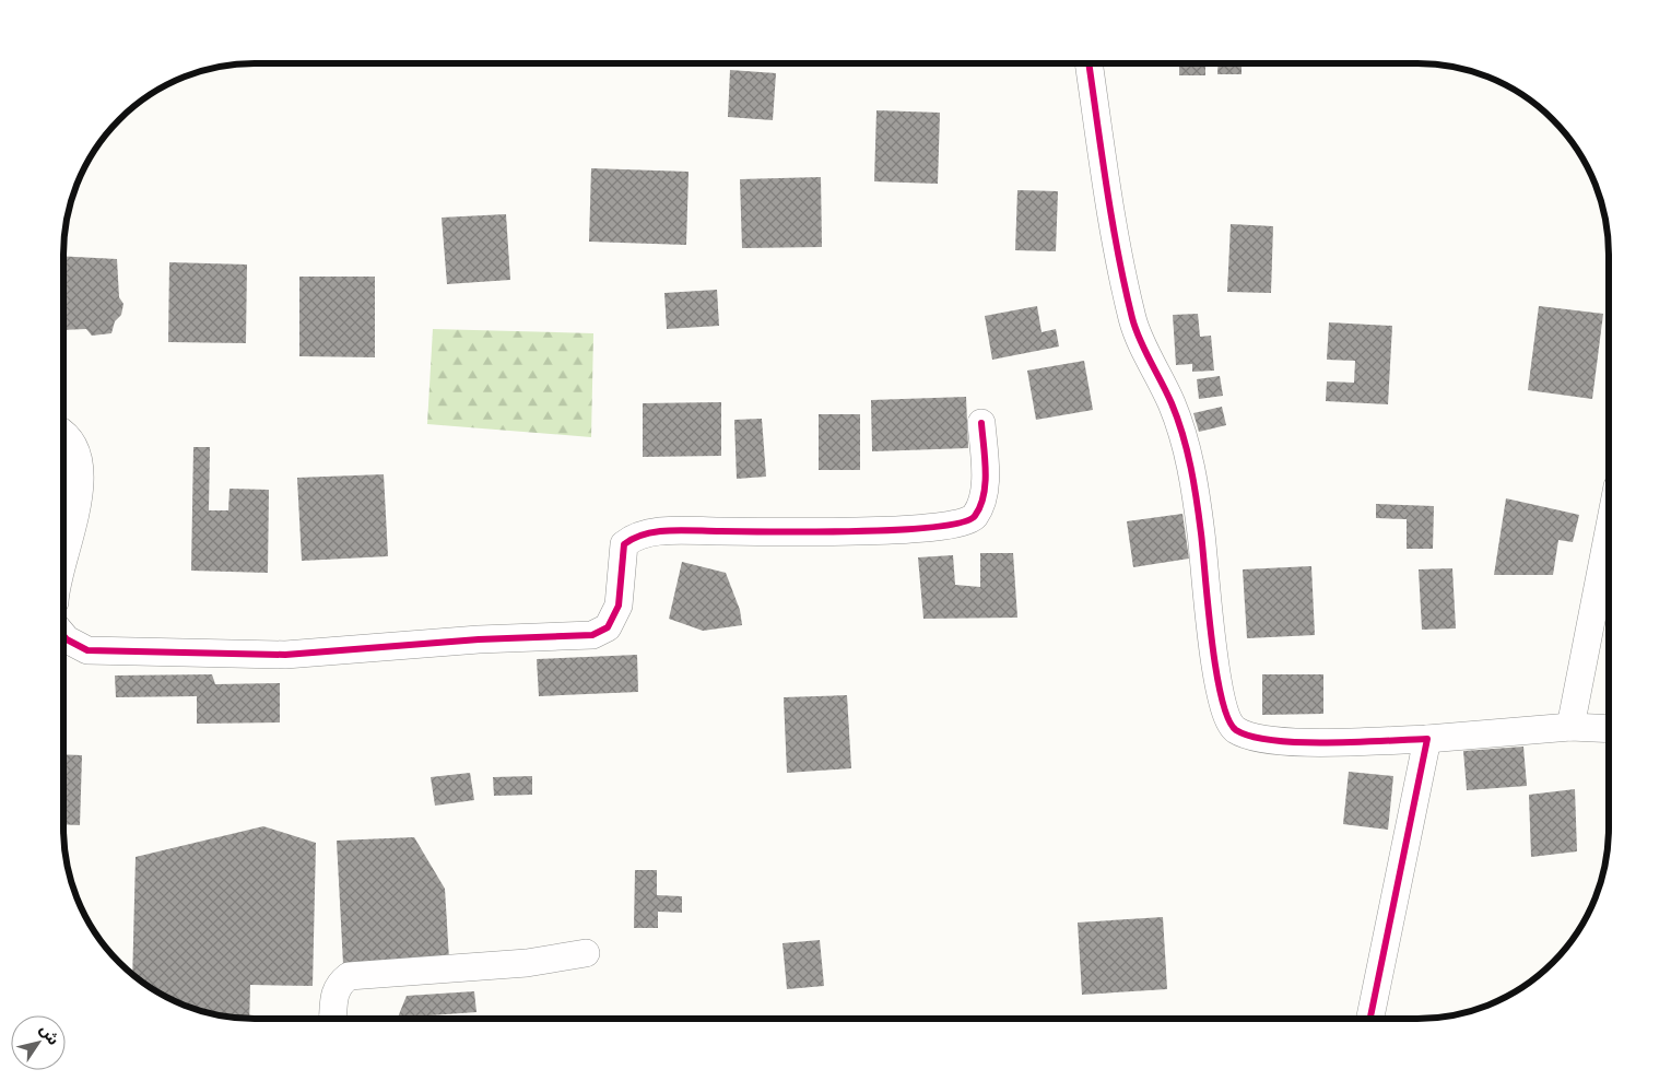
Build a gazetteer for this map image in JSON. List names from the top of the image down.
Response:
{
  "north": "top right"
}
